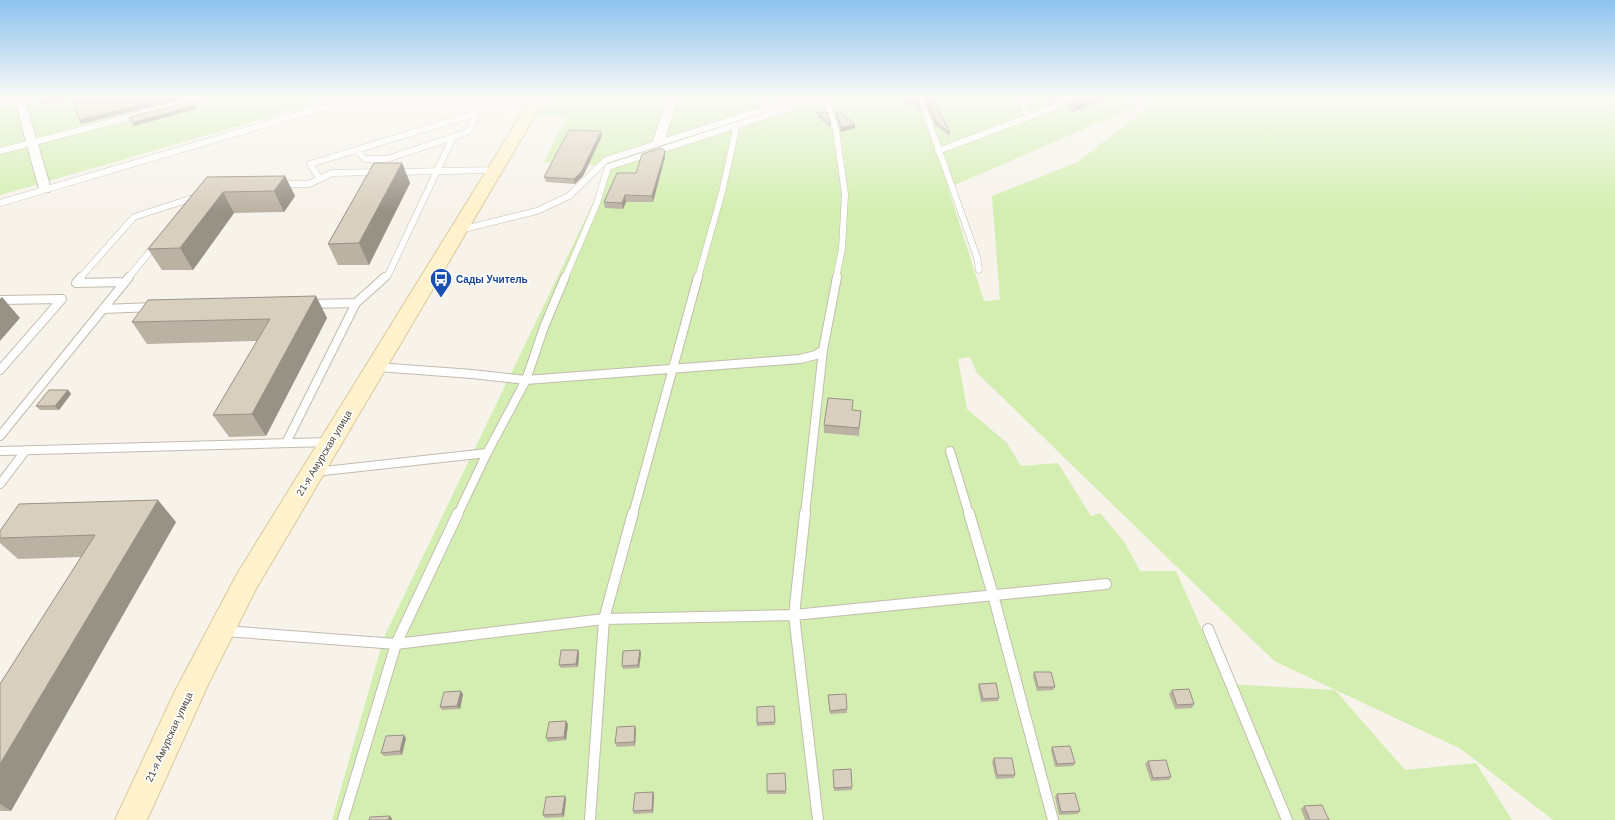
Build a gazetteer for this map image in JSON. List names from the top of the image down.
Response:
{
  "streets": {
    "main road": ["21-я Амурская улица"]
  },
  "places": {
    "bus stop": ["Сады Учитель"]
  }
}
